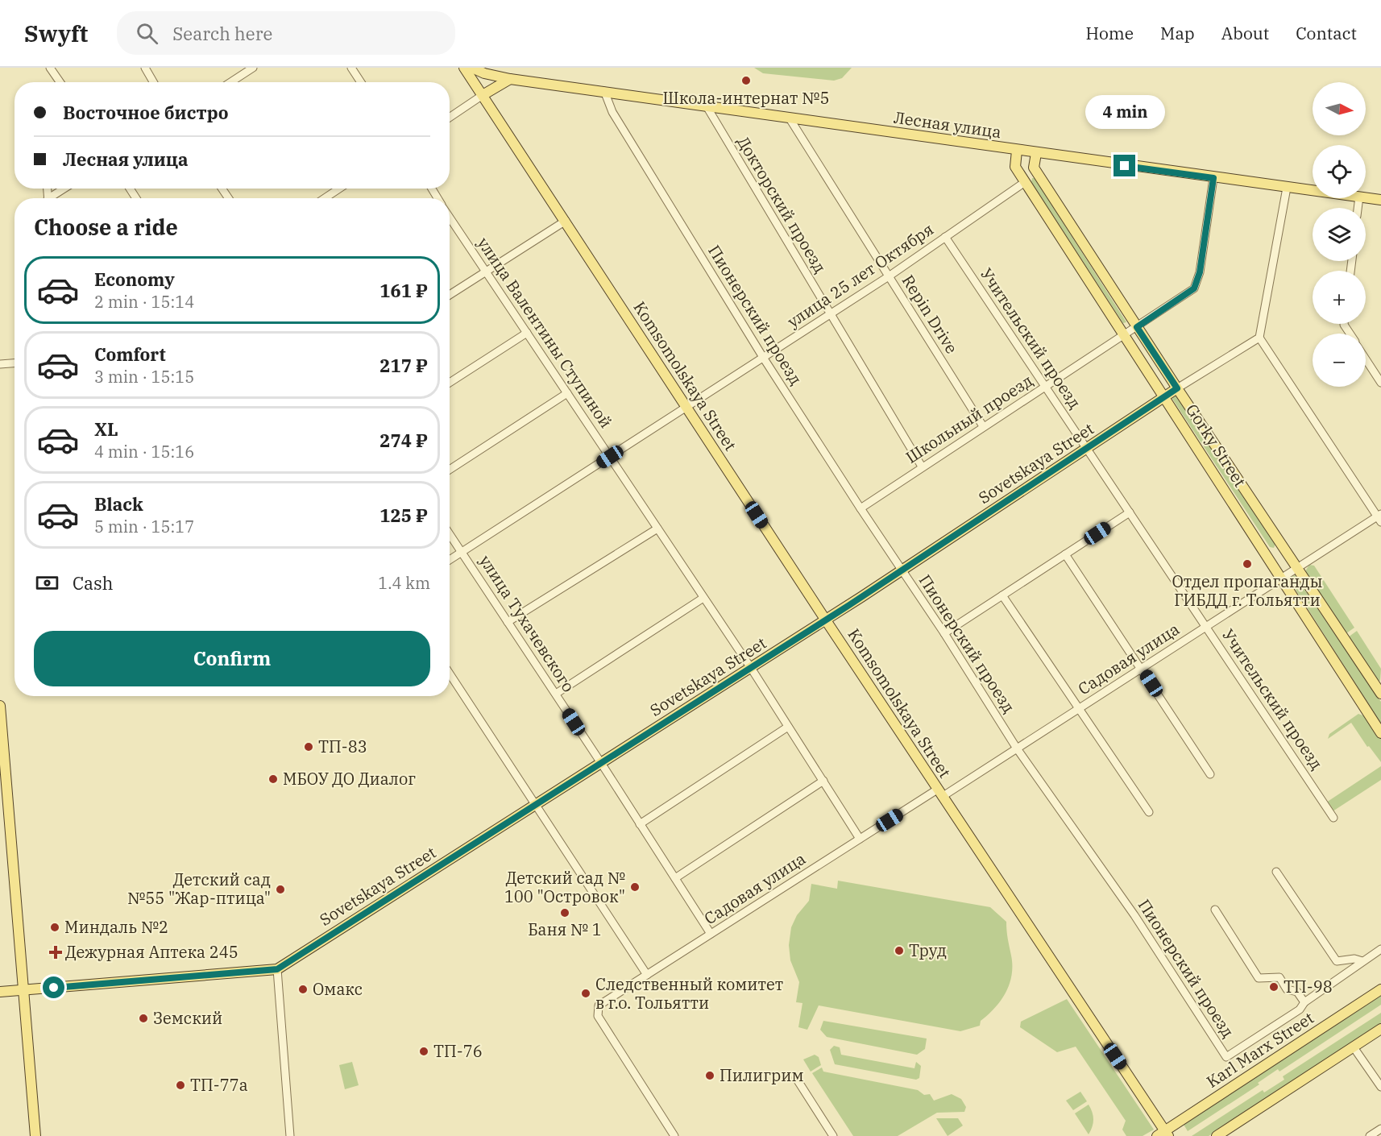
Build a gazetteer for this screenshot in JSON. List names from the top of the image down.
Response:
{
  "streets": {
    "main road": [
      "Лесная улица",
      "Komsomolskaya Street",
      "Gorky Street",
      "Sovetskaya Street",
      "Karl Marx Street"
    ],
    "street": [
      "Докторский проезд",
      "улица 25 лет Октября",
      "Repin Drive",
      "Пионерский проезд",
      "улица Валентины Ступиной",
      "Учительский проезд",
      "Школьный проезд",
      "улица Тухачевского",
      "Садовая улица"
    ]
  },
  "crossings": [
    ["Лесная улица", "Докторский проезд"],
    ["Лесная улица", "Repin Drive"],
    ["Лесная улица", "Пионерский проезд"],
    ["Лесная улица", "Школьный проезд"],
    ["Лесная улица", "Gorky Street"],
    ["Докторский проезд", "улица 25 лет Октября"],
    ["Докторский проезд", "Школьный проезд"],
    ["улица 25 лет Октября", "Repin Drive"],
    ["улица 25 лет Октября", "Пионерский проезд"],
    ["улица 25 лет Октября", "улица Валентины Ступиной"],
    ["улица 25 лет Октября", "Учительский проезд"],
    ["улица 25 лет Октября", "Komsomolskaya Street"],
    ["улица 25 лет Октября", "Gorky Street"],
    ["улица 25 лет Октября", "улица Тухачевского"],
    ["Repin Drive", "Школьный проезд"],
    ["Пионерский проезд", "Школьный проезд"],
    ["Пионерский проезд", "Sovetskaya Street"],
    ["Пионерский проезд", "Садовая улица"],
    ["улица Валентины Ступиной", "Sovetskaya Street"],
    ["улица Валентины Ступиной", "Садовая улица"],
    ["Учительский проезд", "Школьный проезд"],
    ["Учительский проезд", "Sovetskaya Street"],
    ["Учительский проезд", "Садовая улица"],
    ["Komsomolskaya Street", "Sovetskaya Street"],
    ["Komsomolskaya Street", "Садовая улица"],
    ["Komsomolskaya Street", "Karl Marx Street"],
    ["Школьный проезд", "Gorky Street"],
    ["Gorky Street", "Sovetskaya Street"],
    ["Gorky Street", "Садовая улица"],
    ["Sovetskaya Street", "улица Тухачевского"],
    ["улица Тухачевского", "Садовая улица"]
  ],
  "places": {
    "other": [
      "Школа-интернат №5",
      "Отдел пропаганды ГИБДД г. Тольятти",
      "ТП-83",
      "МБОУ ДО Диалог",
      "Детский сад № 100 \"Островок\"",
      "Детский сад №55 \"Жар-птица\"",
      "Баня № 1",
      "Миндаль №2",
      "Труд",
      "ТП-98",
      "Омакс",
      "Следственный комитет в г.о. Тольятти",
      "Земский",
      "ТП-76",
      "Пилигрим",
      "ТП-77а"
    ],
    "health": ["Дежурная Аптека 245"]
  },
  "north": "right",
  "page": {
    "header": "Swyft",
    "search": "Search here",
    "nav": [
      "Home",
      "Map",
      "About",
      "Contact"
    ],
    "map_buttons": ["+", "−"],
    "banner": ["Восточное бистро", "Лесная улица"],
    "bubble": "4 min",
    "heading": "Choose a ride",
    "list": [
      {
        "name": "Economy",
        "note": "2 min · 15:14",
        "value": "161 ₽"
      },
      {
        "name": "Comfort",
        "note": "3 min · 15:15",
        "value": "217 ₽"
      },
      {
        "name": "XL",
        "note": "4 min · 15:16",
        "value": "274 ₽"
      },
      {
        "name": "Black",
        "note": "5 min · 15:17",
        "value": "125 ₽"
      }
    ],
    "pay": ["Cash", "1.4 km"],
    "buttons": "Confirm"
  }
}
